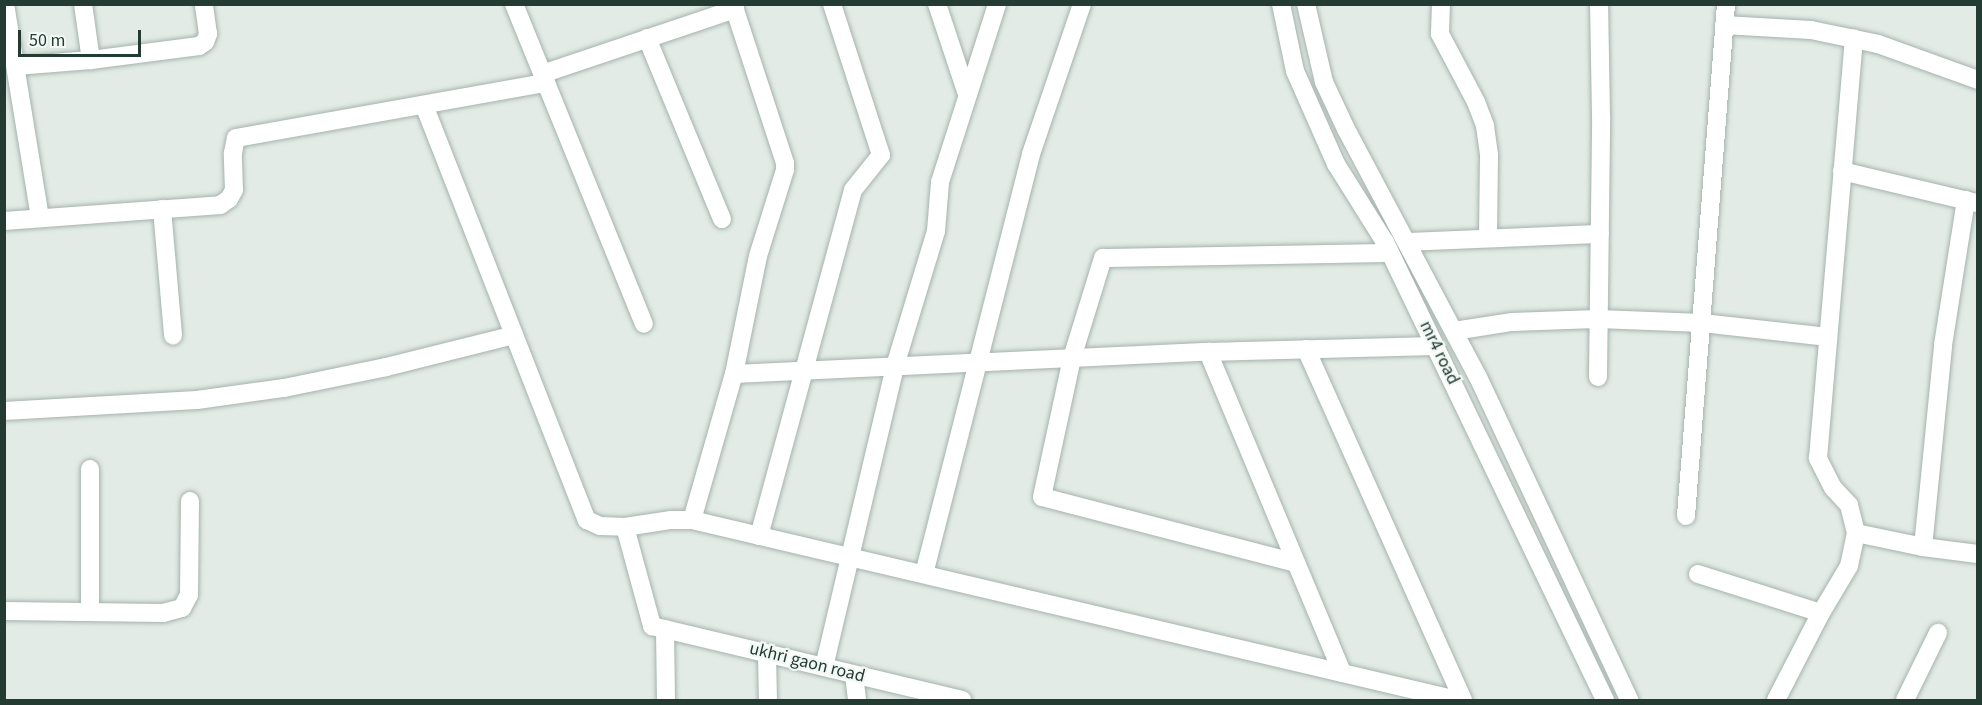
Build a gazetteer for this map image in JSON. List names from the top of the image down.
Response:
{
  "streets": {
    "street": ["mr4 road", "ukhri gaon road"]
  },
  "scale_bar": "50 m"
}
